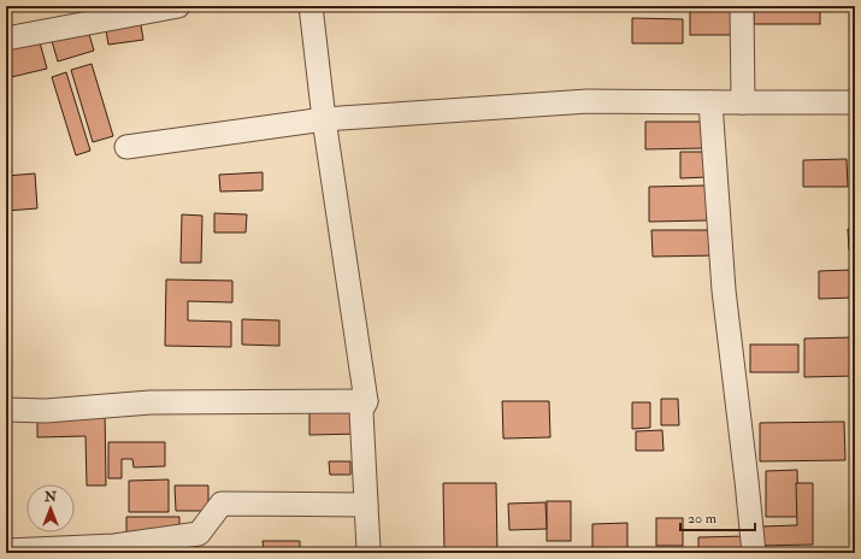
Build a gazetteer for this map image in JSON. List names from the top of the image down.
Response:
{
  "scale_bar": "20 m",
  "north": "top"
}
